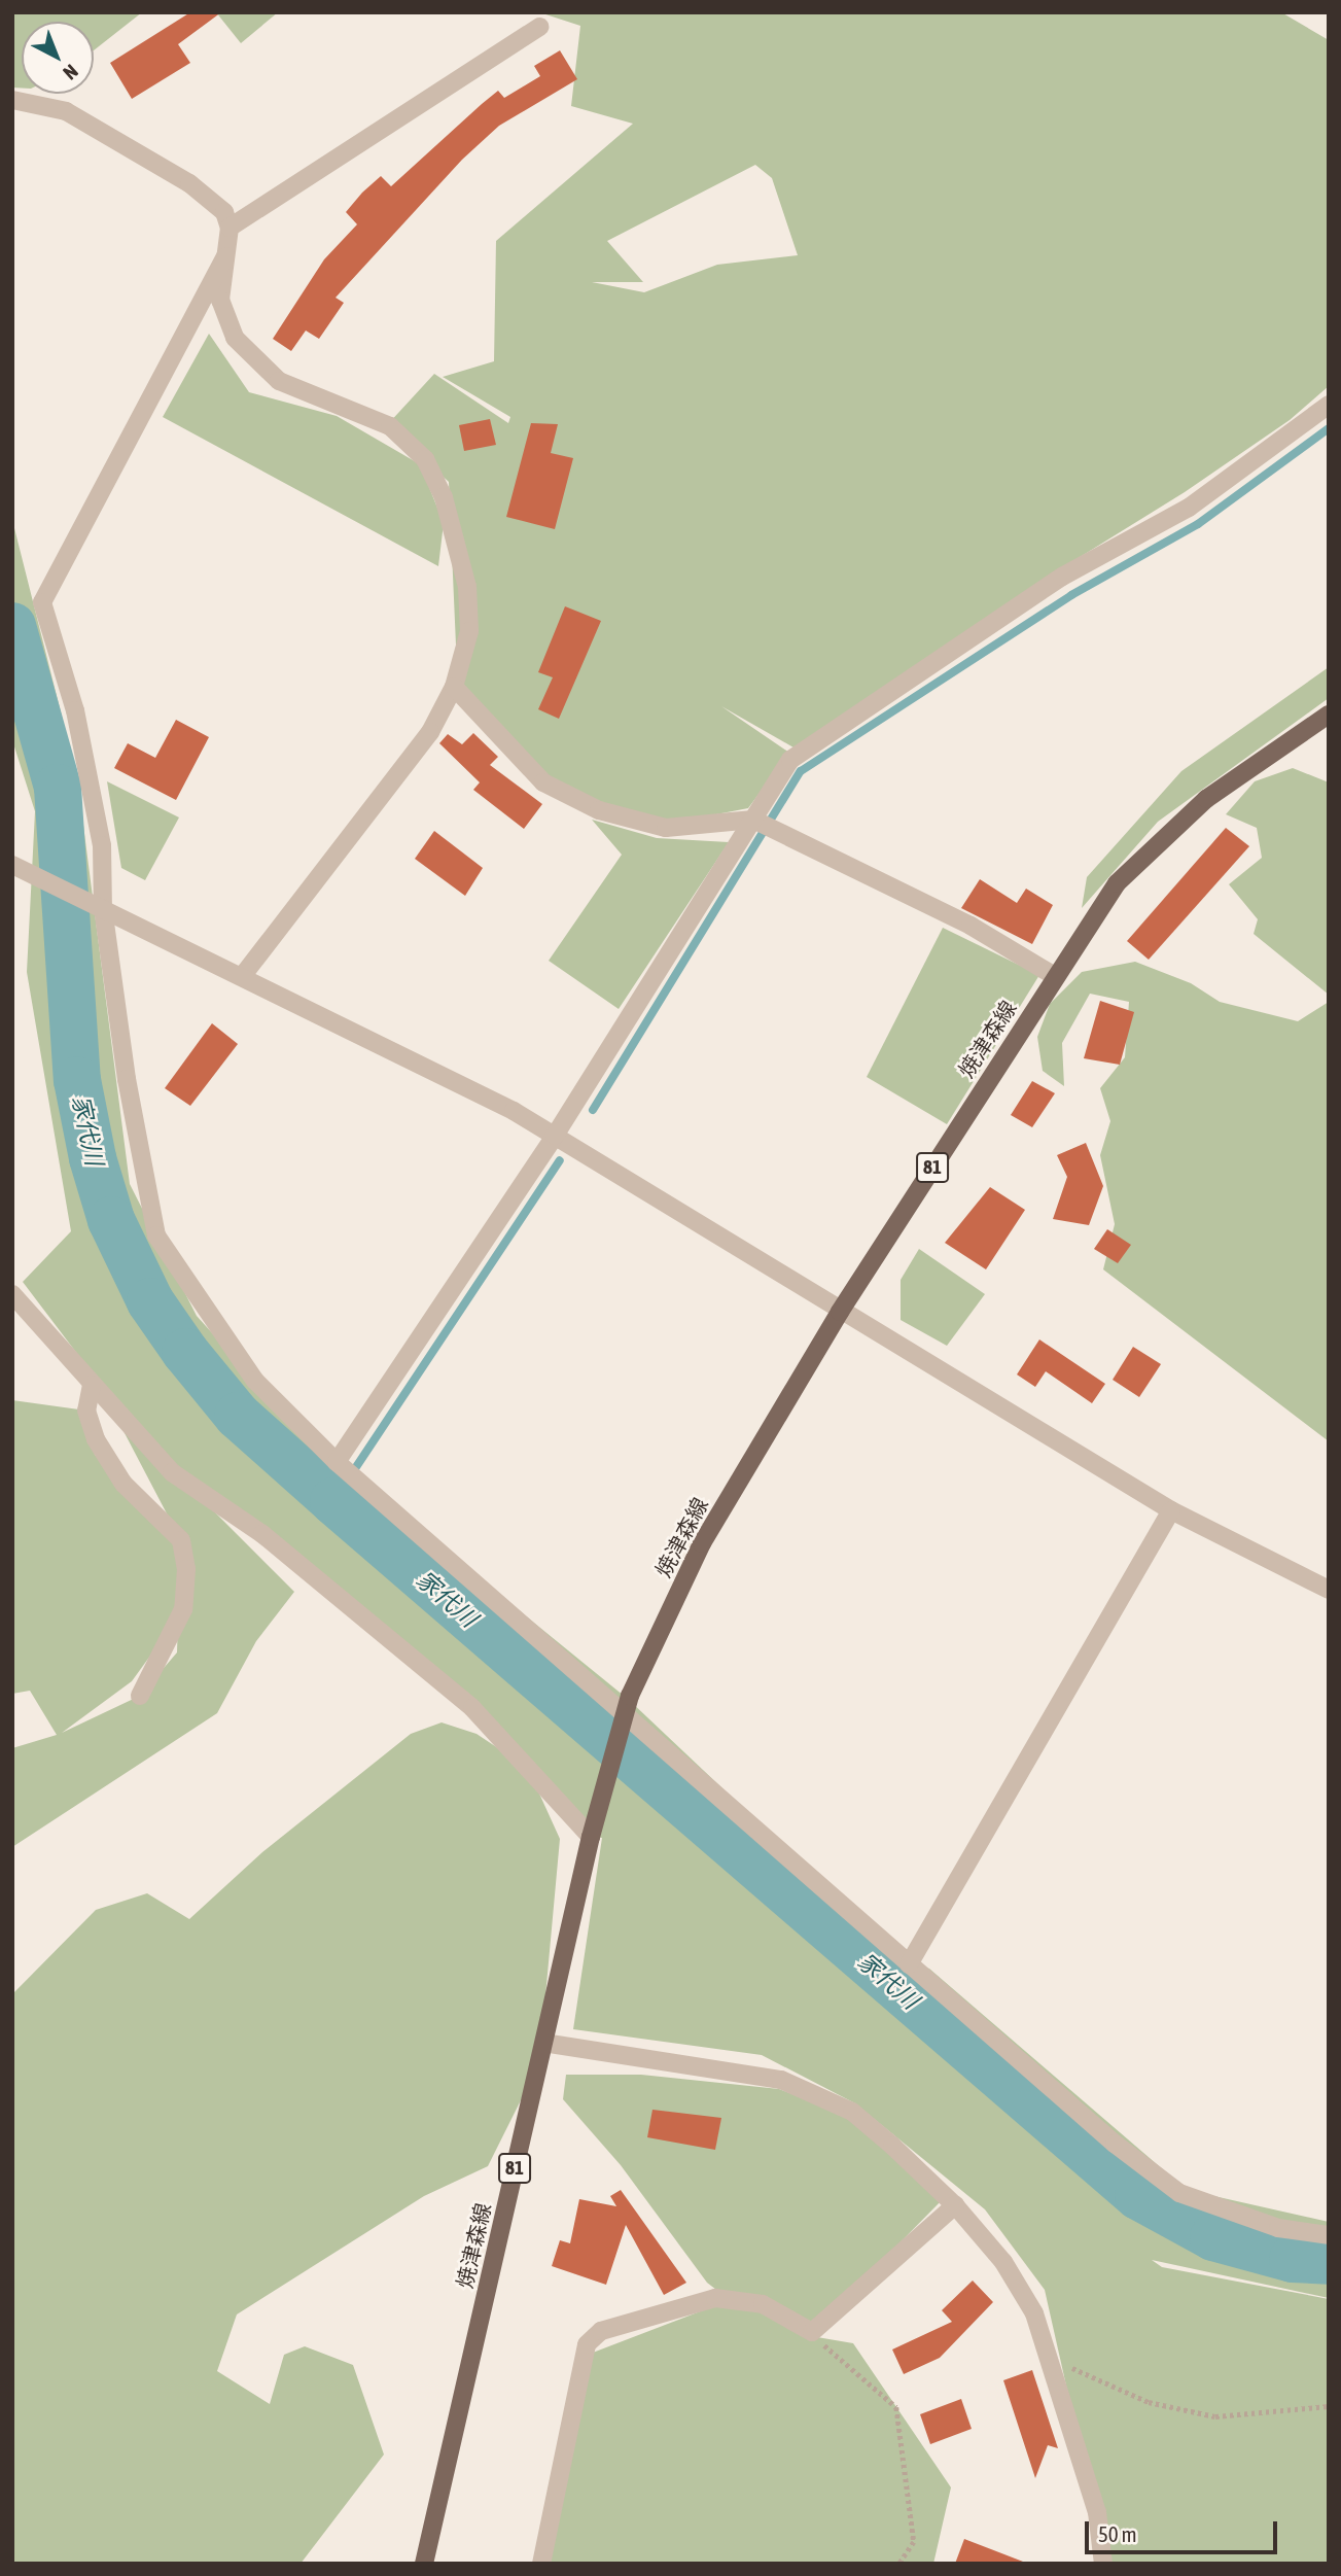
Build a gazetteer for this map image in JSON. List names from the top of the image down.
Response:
{
  "streets": {
    "main road": ["焼津森線", "81"]
  },
  "water": ["家代川"],
  "scale_bar": "50 m",
  "north": "bottom right"
}
